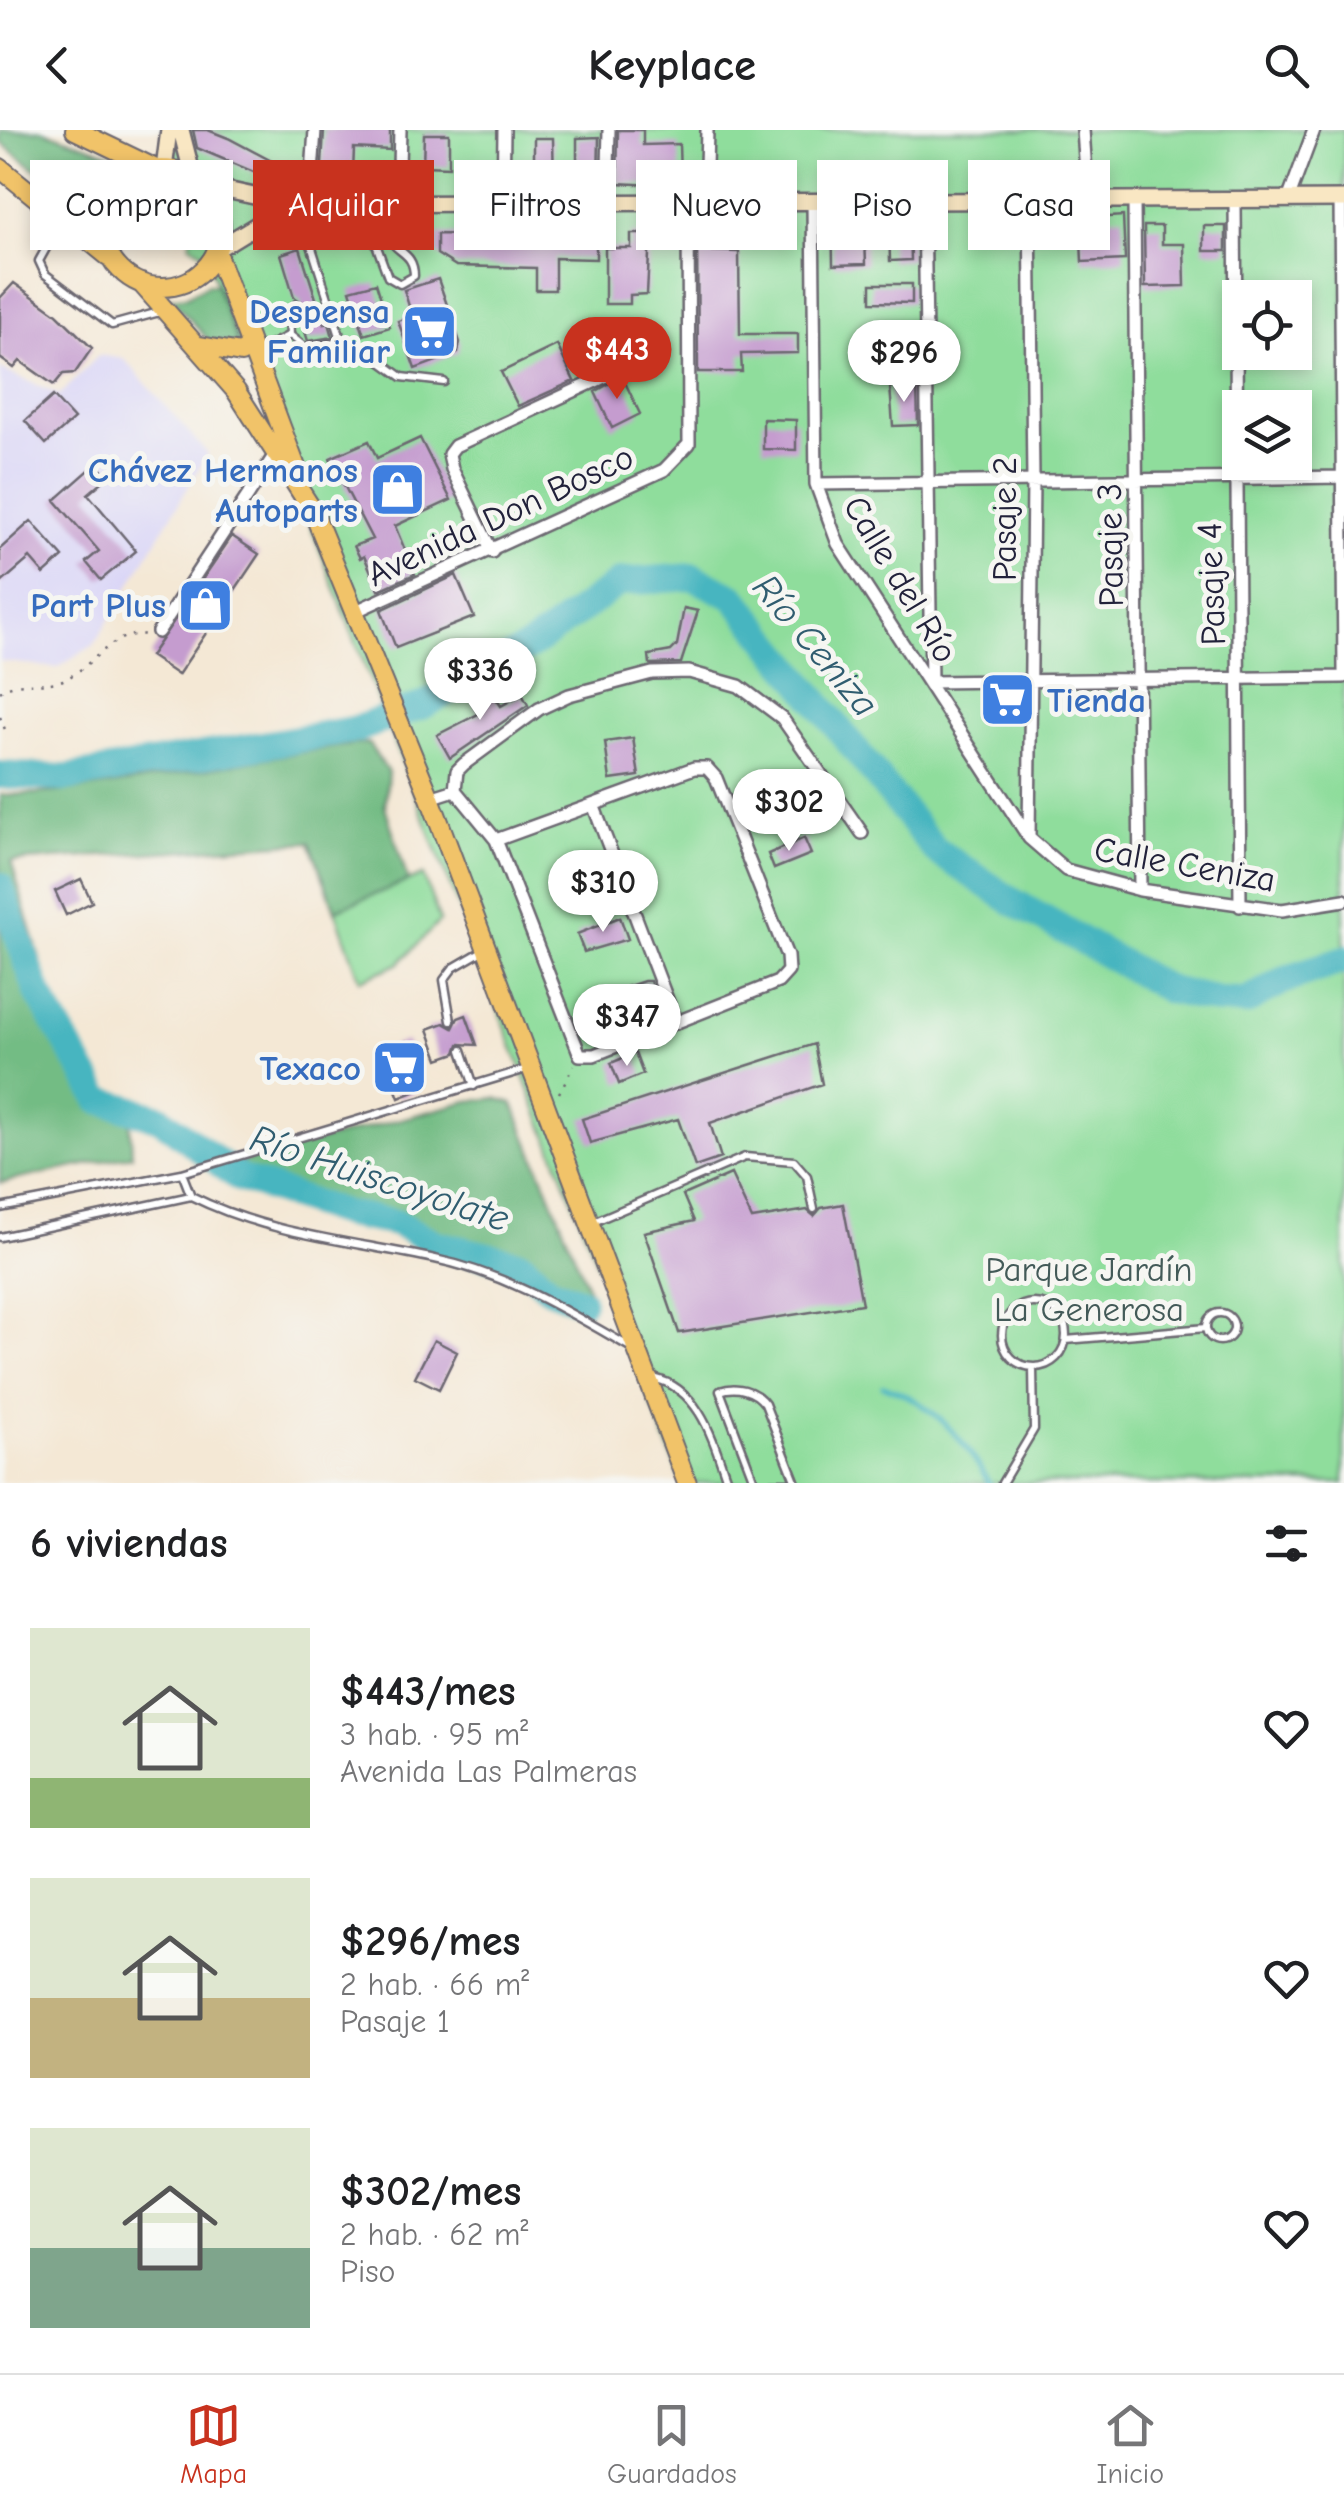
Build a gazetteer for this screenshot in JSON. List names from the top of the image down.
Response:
{
  "streets": {
    "street": [
      "Avenida Don Bosco",
      "Pasaje 2",
      "Pasaje 3",
      "Calle del Río",
      "Pasaje 4",
      "Calle Ceniza"
    ]
  },
  "crossings": [
    ["Pasaje 2", "Calle del Río"],
    ["Pasaje 2", "Calle Ceniza"],
    ["Pasaje 3", "Calle Ceniza"],
    ["Calle del Río", "Calle Ceniza"],
    ["Pasaje 4", "Calle Ceniza"]
  ],
  "water": ["Río Ceniza", "Río Huiscoyolate"],
  "parks": ["Parque Jardín La Generosa"],
  "places": {
    "supermarket": ["Despensa Familiar", "Tienda", "Texaco"],
    "shop": ["Chávez Hermanos Autoparts", "Part Plus"]
  },
  "page": {
    "header": "Keyplace",
    "chip": [
      "Comprar",
      "Alquilar",
      "Filtros",
      "Nuevo",
      "Piso",
      "Casa"
    ],
    "price": [
      "$443",
      "$296",
      "$336",
      "$302",
      "$310",
      "$347"
    ],
    "heading": "6 viviendas",
    "list": [
      {
        "name": "$443/mes",
        "note": "3 hab. · 95 m² · Avenida Las Palmeras"
      },
      {
        "name": "$296/mes",
        "note": "2 hab. · 66 m² · Pasaje 1"
      },
      {
        "name": "$302/mes",
        "note": "2 hab. · 62 m² · Piso"
      }
    ],
    "tabs": ["Mapa", "Guardados", "Inicio"]
  }
}
